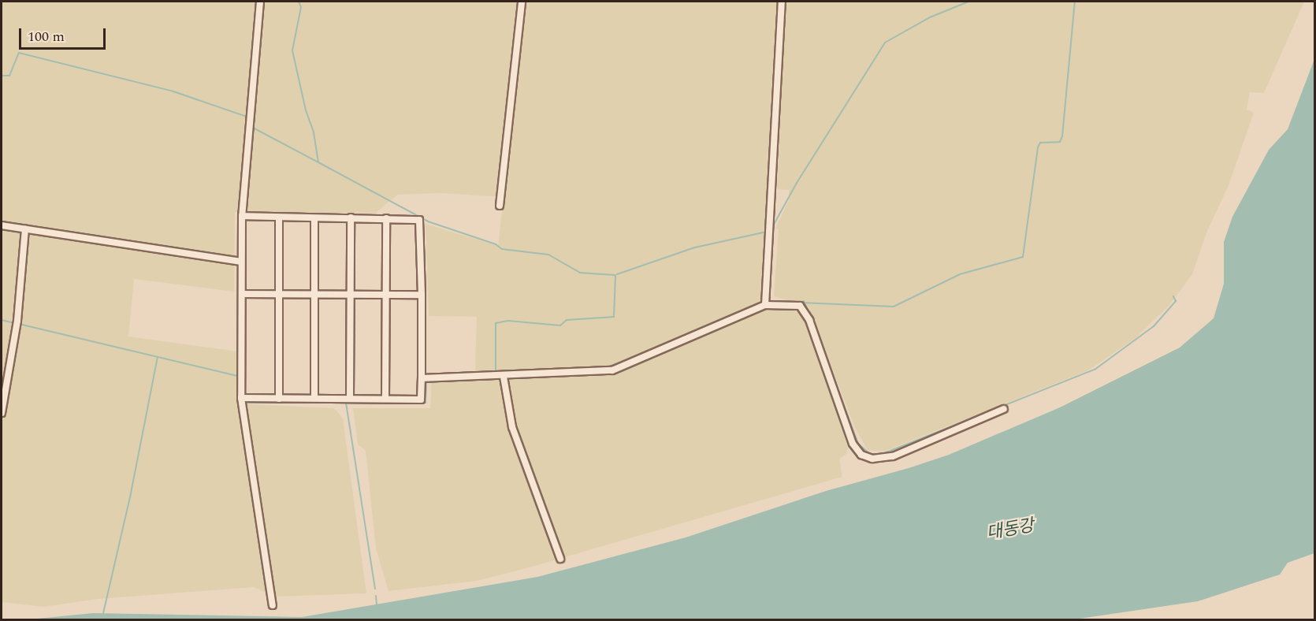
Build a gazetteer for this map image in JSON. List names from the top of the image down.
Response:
{
  "water": ["대동강"],
  "scale_bar": "100 m"
}
